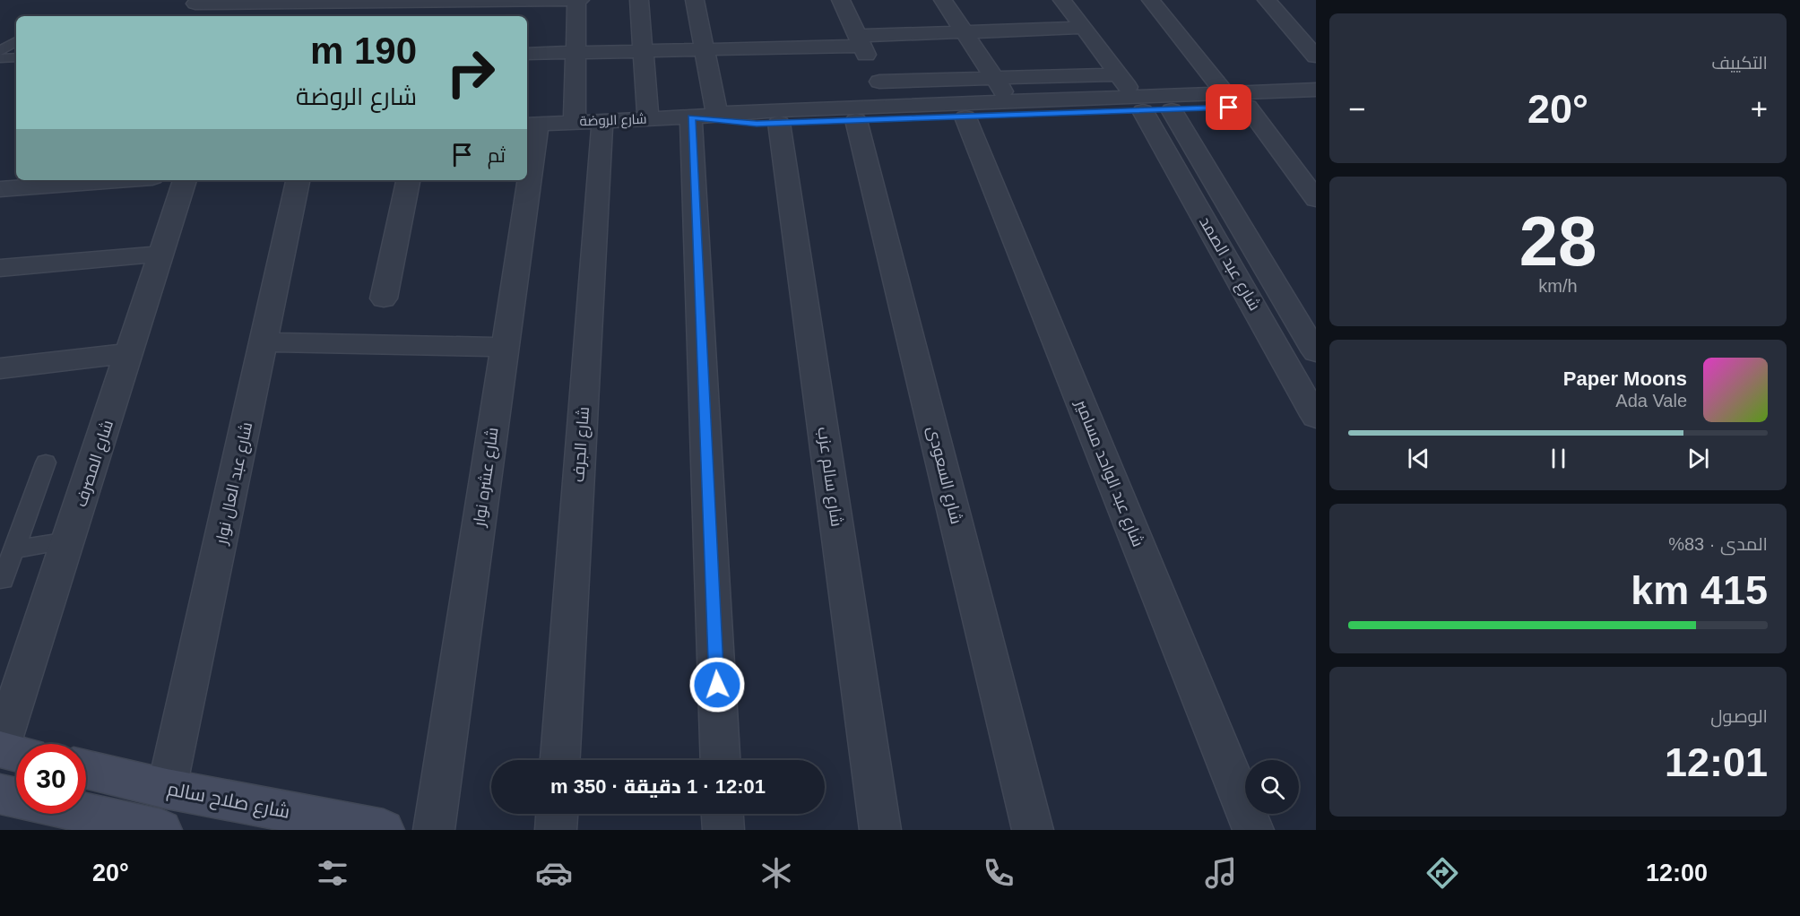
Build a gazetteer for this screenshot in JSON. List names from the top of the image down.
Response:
{
  "streets": {
    "main road": ["شارع صلاح سالم"],
    "street": [
      "شارع الروضة",
      "شارع عبد الصمد",
      "شارع الجرف",
      "شارع المصرف",
      "شارع عبد الواحد مسامير",
      "شارع السعودى",
      "شارع عشره نوار",
      "شارع سالم عزب",
      "شارع عبد العال نوار"
    ]
  },
  "crossings": [
    ["شارع الروضة", "شارع عبد الصمد"],
    ["شارع الروضة", "شارع الجرف"],
    ["شارع الروضة", "شارع عبد الواحد مسامير"],
    ["شارع الروضة", "شارع السعودى"],
    ["شارع الروضة", "شارع عشره نوار"],
    ["شارع الروضة", "شارع سالم عزب"],
    ["شارع عبد العال نوار", "شارع صلاح سالم"]
  ],
  "page": {
    "tile": [
      "التكييف",
      ["28", "km/h"],
      ["المدى · 83%", "415 km"],
      ["الوصول", "12:01"]
    ],
    "turn": ["190 m", "شارع الروضة"],
    "heat": ["−", "20°", "+"],
    "then": "ثم",
    "song": ["Paper Moons", "Ada Vale"],
    "limit": "30",
    "trip": "12:01 · 1 دقيقة · 350 m",
    "tabs": ["12:00", "20°"]
  }
}
